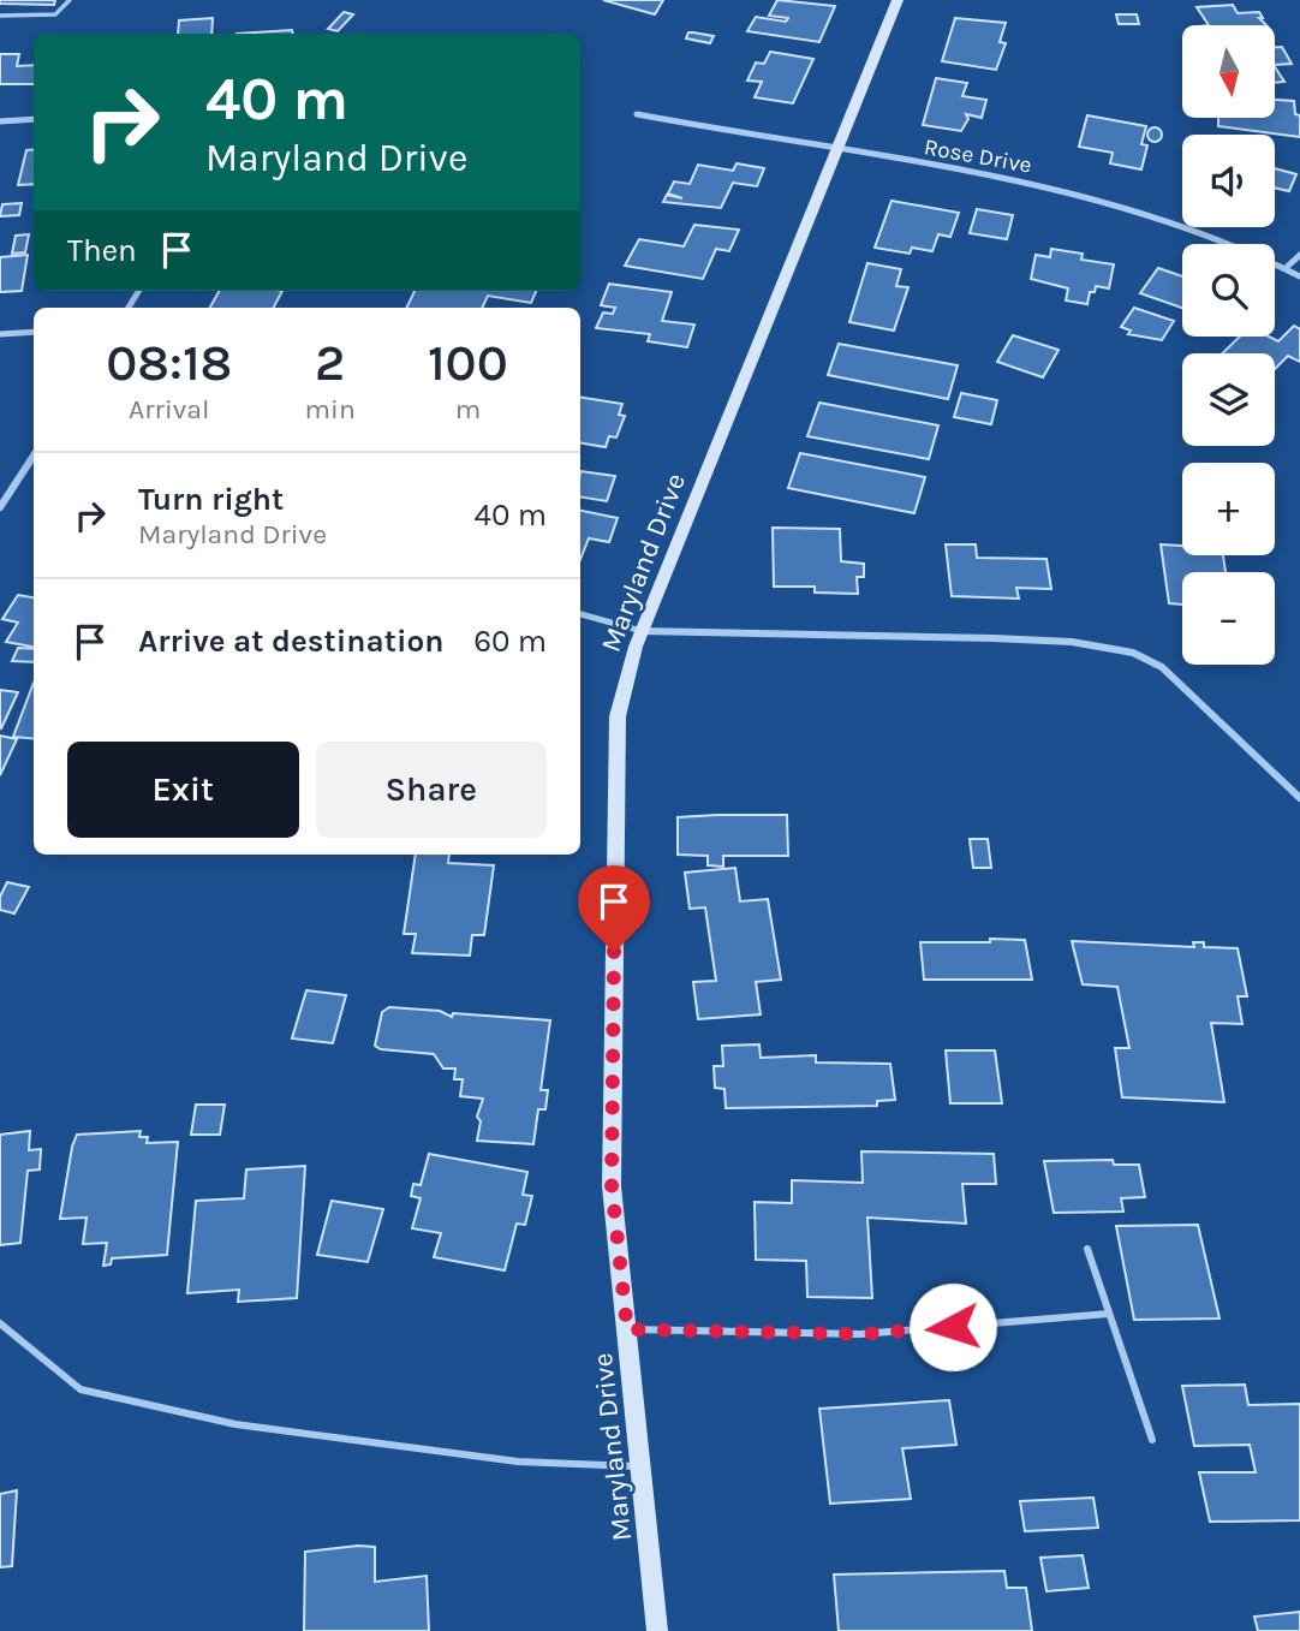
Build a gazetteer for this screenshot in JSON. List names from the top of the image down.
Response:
{
  "streets": {
    "street": ["Rose Drive", "Maryland Drive"]
  },
  "crossings": [
    ["Rose Drive", "Maryland Drive"]
  ],
  "north": "bottom",
  "page": {
    "map_buttons": ["+", "−"],
    "turn": ["40 m", "Maryland Drive"],
    "then": "Then",
    "eta": [
      "08:18",
      "Arrival",
      "2",
      "min",
      "100",
      "m"
    ],
    "list": [
      {
        "name": "Turn right",
        "note": "Maryland Drive",
        "value": "40 m"
      },
      {
        "name": "Arrive at destination",
        "value": "60 m"
      }
    ],
    "buttons": ["Exit", "Share"]
  }
}
